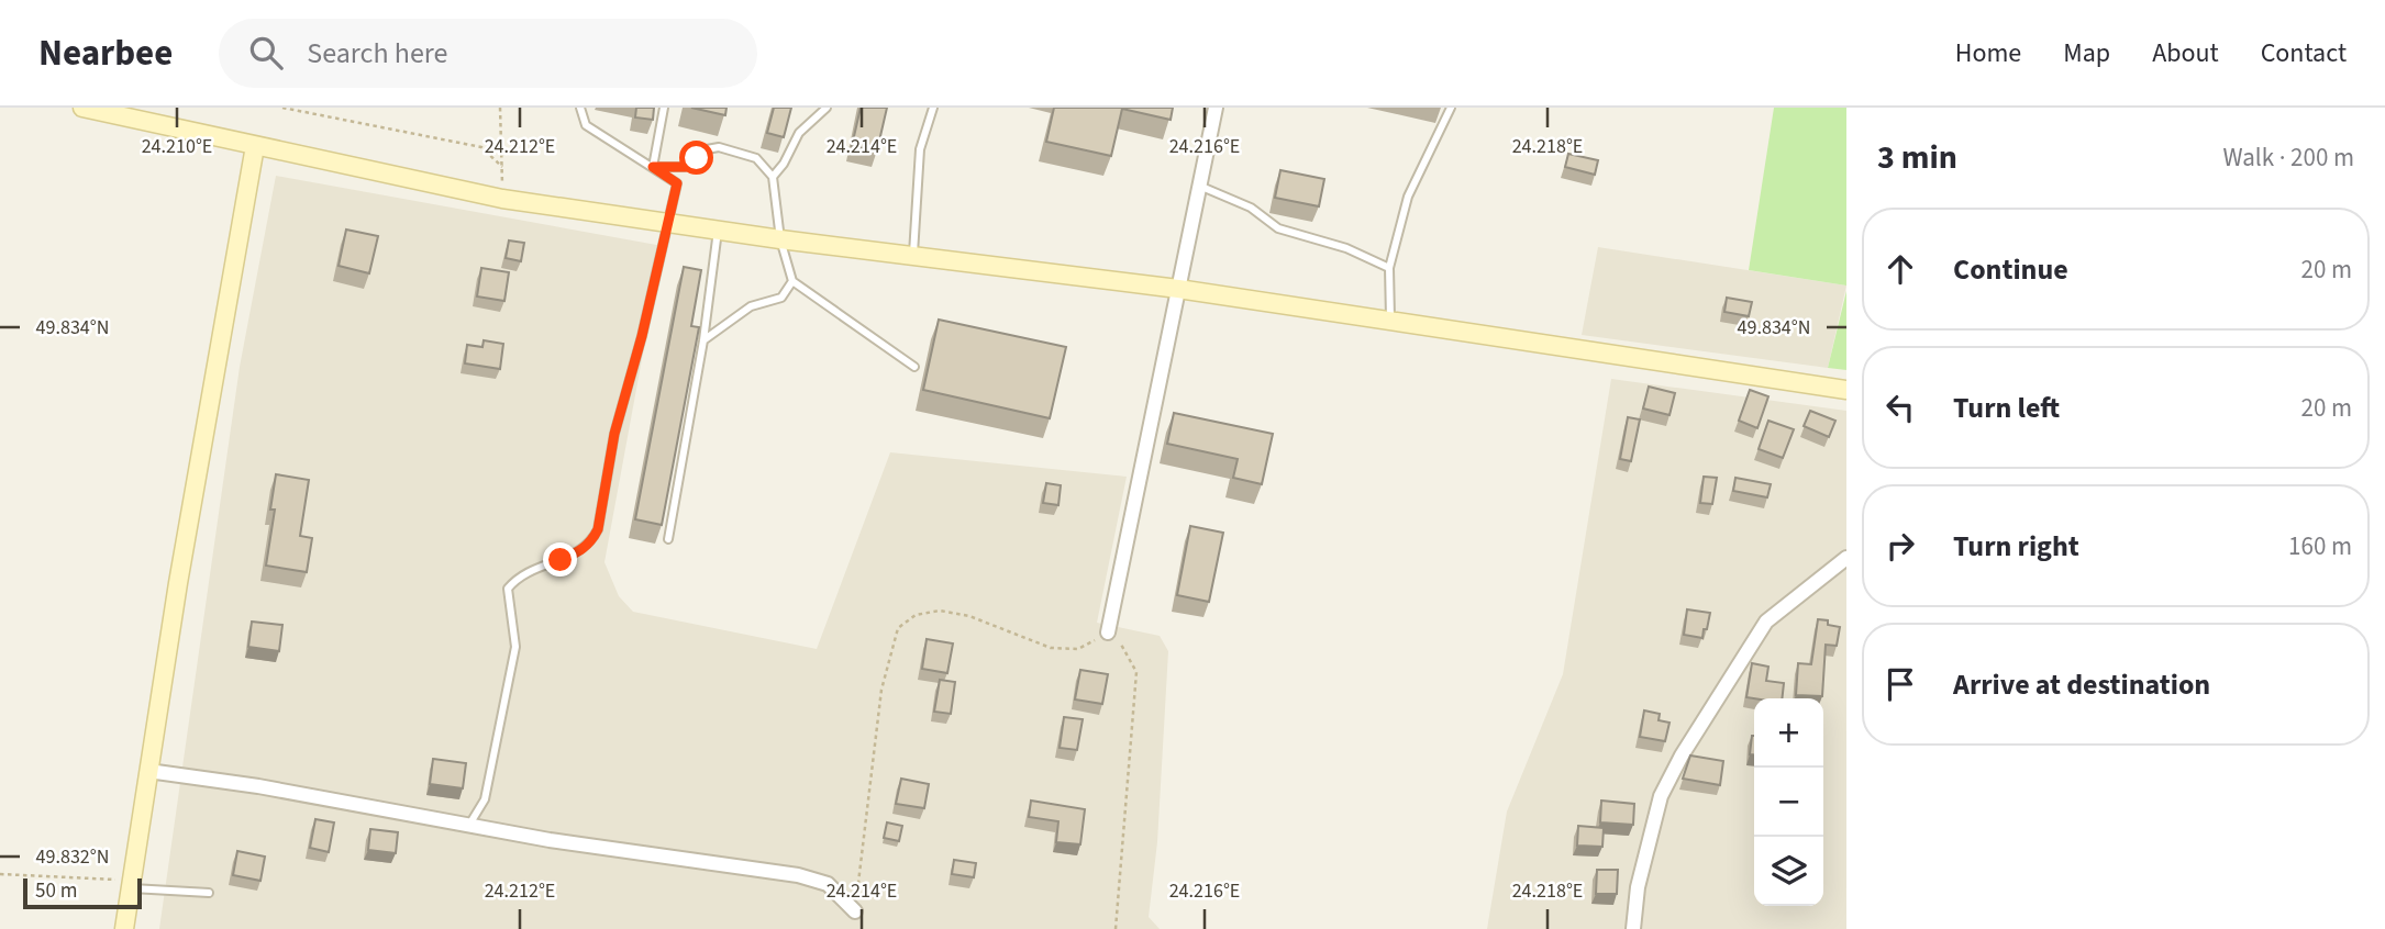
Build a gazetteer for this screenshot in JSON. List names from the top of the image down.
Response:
{
  "scale_bar": "50 m",
  "page": {
    "header": "Nearbee",
    "search": "Search here",
    "nav": [
      "Home",
      "Map",
      "About",
      "Contact"
    ],
    "heading": ["3 min", "Walk · 200 m"],
    "list": [
      ["Continue", "20 m"],
      ["Turn left", "20 m"],
      ["Turn right", "160 m"],
      "Arrive at destination"
    ],
    "map_buttons": ["+", "−"],
    "scale": "50 m"
  },
  "coordinates": [
    "24.210°E",
    "24.212°E",
    "24.214°E",
    "24.216°E",
    "24.218°E",
    "49.834°N",
    "49.832°N"
  ]
}
